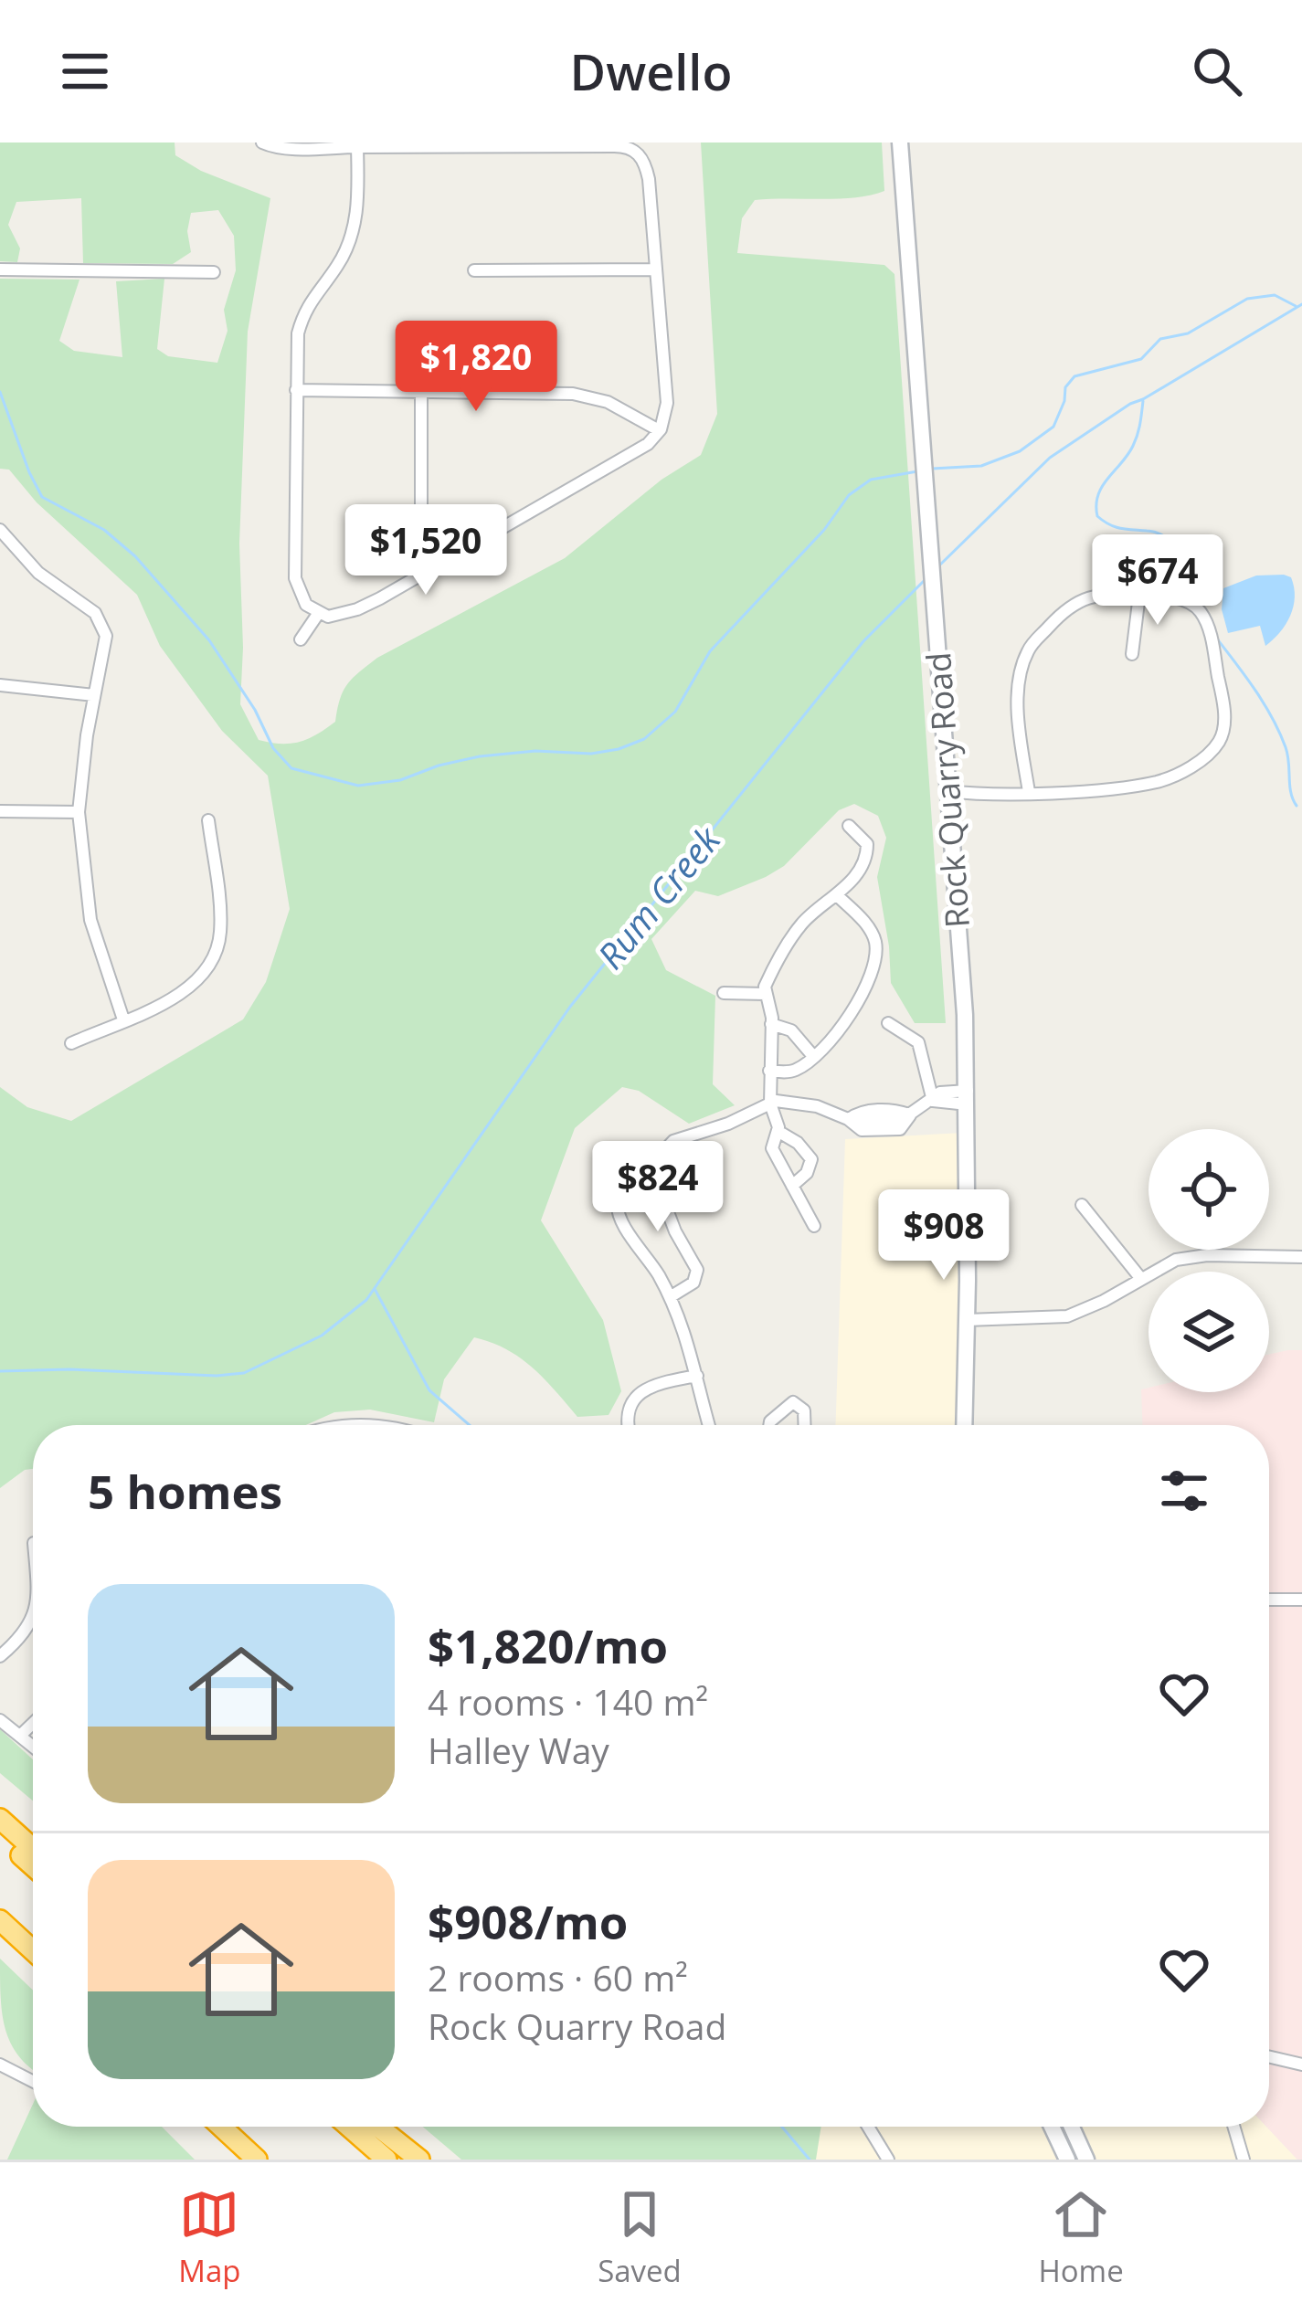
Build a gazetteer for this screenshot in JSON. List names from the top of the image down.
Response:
{
  "streets": {
    "street": ["Rock Quarry Road"]
  },
  "water": ["Rum Creek"],
  "page": {
    "header": "Dwello",
    "price": [
      "$1,820",
      "$1,520",
      "$674",
      "$824",
      "$908"
    ],
    "heading": "5 homes",
    "list": [
      {
        "name": "$1,820/mo",
        "note": "4 rooms · 140 m² · Halley Way"
      },
      {
        "name": "$908/mo",
        "note": "2 rooms · 60 m² · Rock Quarry Road"
      }
    ],
    "tabs": ["Map", "Saved", "Home"]
  }
}
